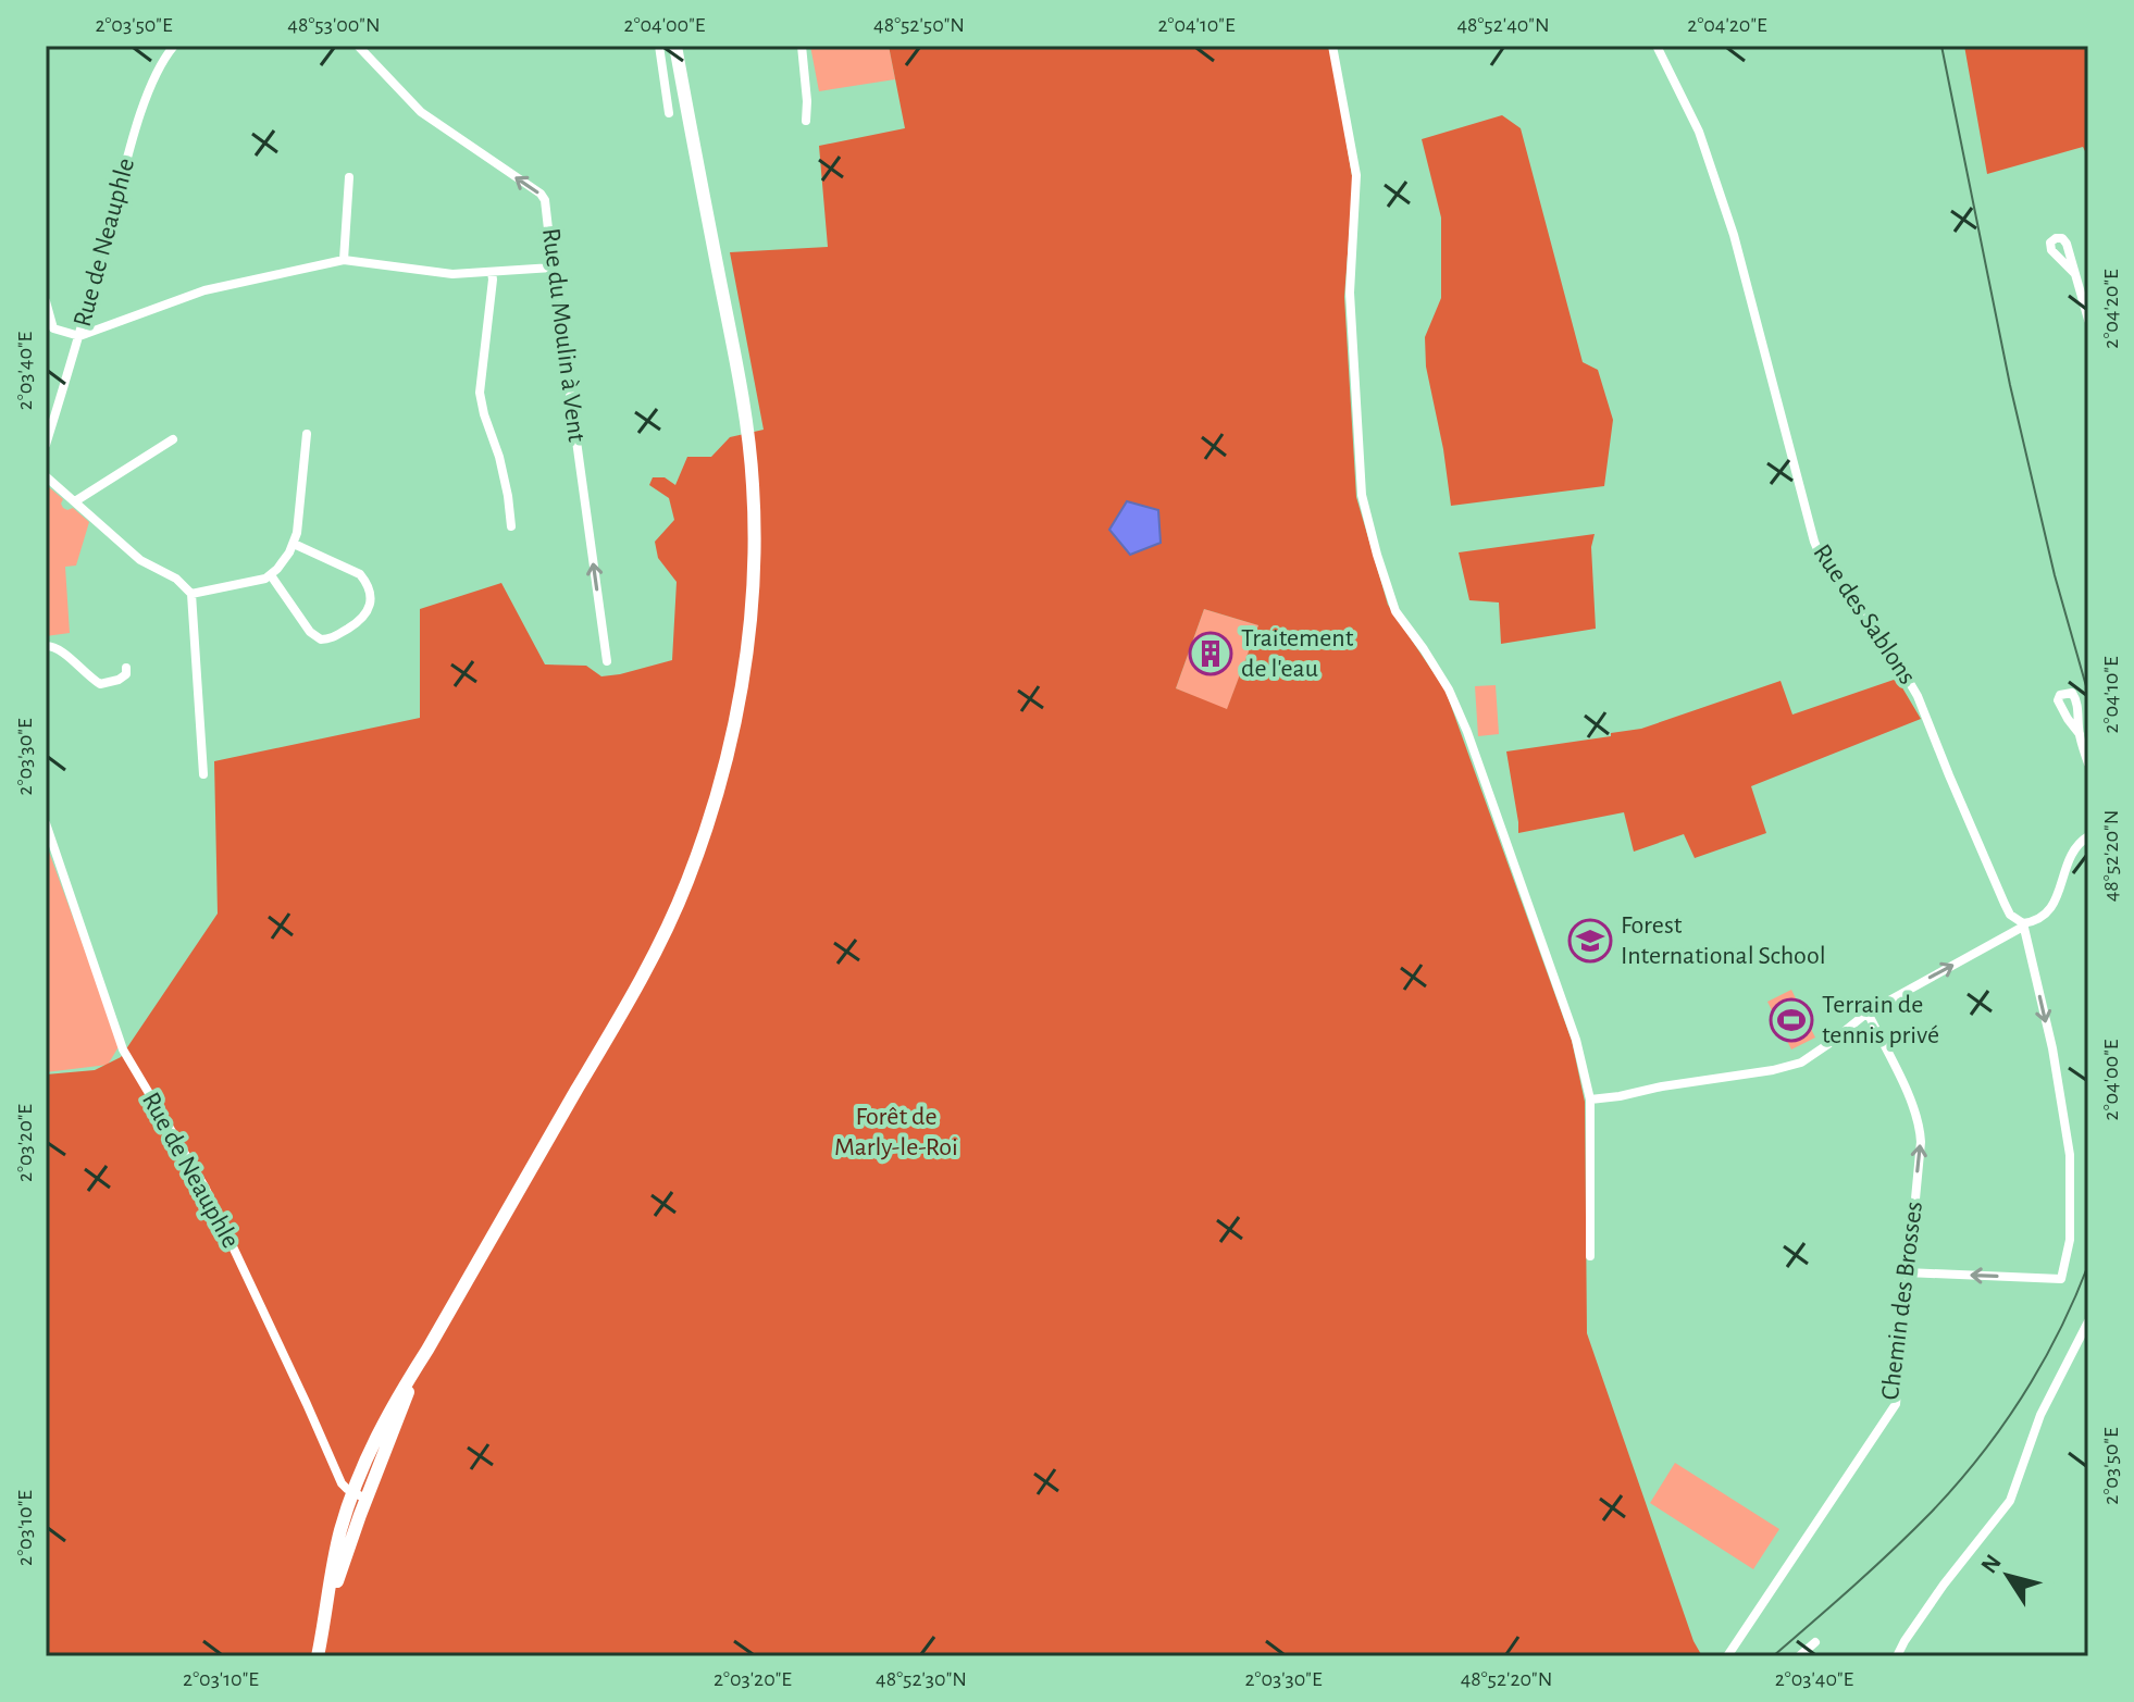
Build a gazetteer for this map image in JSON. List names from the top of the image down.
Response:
{
  "streets": {
    "street": [
      "Rue de Neauphle",
      "Rue du Moulin à Vent",
      "Rue des Sablons",
      "Chemin des Brosses"
    ]
  },
  "one_way": ["Rue du Moulin à Vent", "Chemin des Brosses"],
  "parks": ["Forêt de Marly-le-Roi"],
  "places": {
    "building": ["Traitement de l'eau"],
    "school or university": ["Forest International School"],
    "sports": ["Terrain de tennis privé"]
  },
  "north": "top left",
  "coordinates": [
    "2°03'50\"E",
    "48°53'00\"N",
    "2°04'00\"E",
    "48°52'50\"N",
    "2°04'10\"E",
    "48°52'40\"N",
    "2°04'20\"E",
    "2°03'40\"E",
    "2°03'30\"E",
    "48°52'20\"N",
    "2°03'20\"E",
    "2°03'10\"E",
    "48°52'30\"N"
  ]
}
